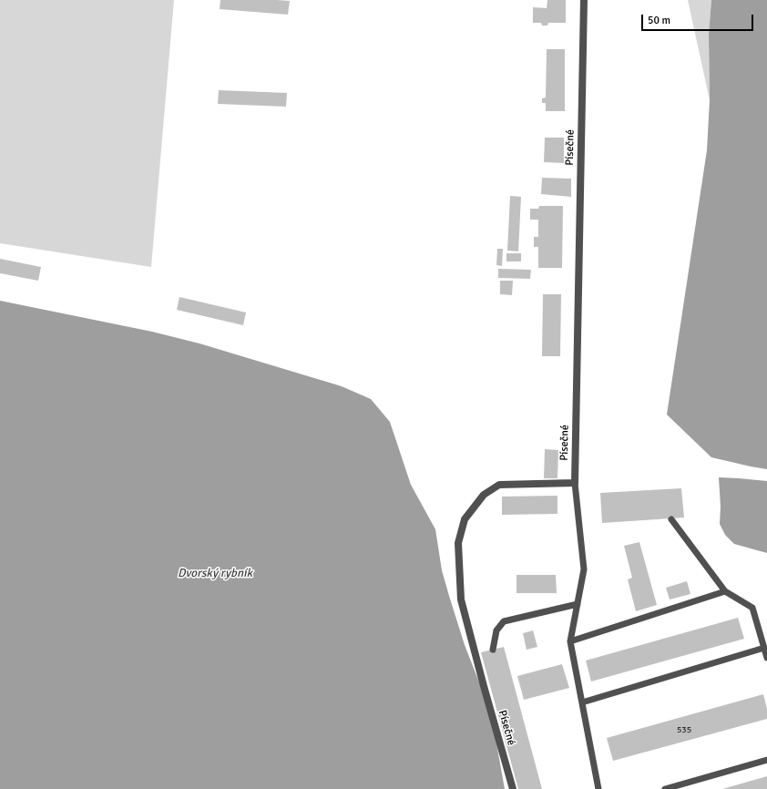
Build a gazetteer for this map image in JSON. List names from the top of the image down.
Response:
{
  "streets": {
    "street": ["Písečné"]
  },
  "water": ["Dvorský rybník"],
  "house_numbers": ["535"],
  "scale_bar": "50 m"
}
